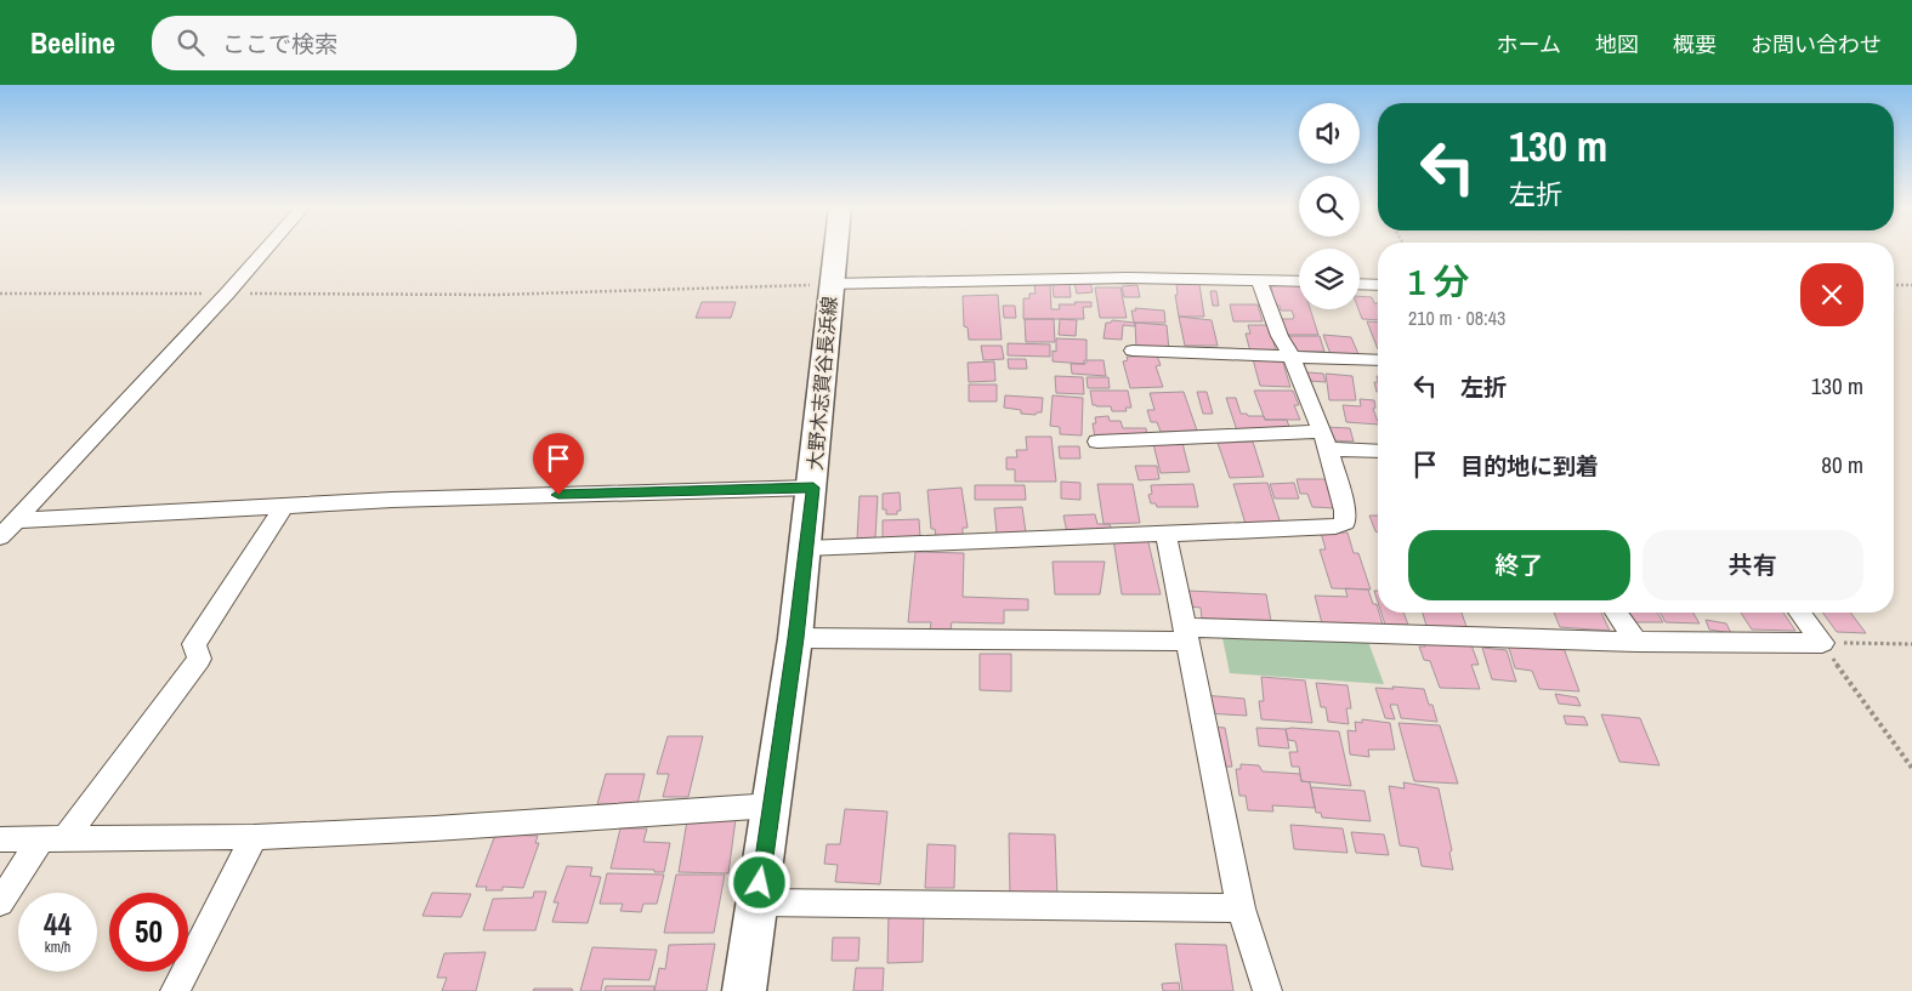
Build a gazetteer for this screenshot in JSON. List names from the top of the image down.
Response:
{
  "streets": {
    "main road": ["大野木志賀谷長浜線"]
  },
  "page": {
    "header": "Beeline",
    "search": "ここで検索",
    "nav": [
      "ホーム",
      "地図",
      "概要",
      "お問い合わせ"
    ],
    "turn": ["130 m", "左折"],
    "heading": ["1 分", "210 m · 08:43"],
    "list": [
      {
        "name": "左折",
        "value": "130 m"
      },
      {
        "name": "目的地に到着",
        "value": "80 m"
      }
    ],
    "buttons": ["終了", "共有"],
    "speed": "44 km/h",
    "limit": "50"
  }
}
